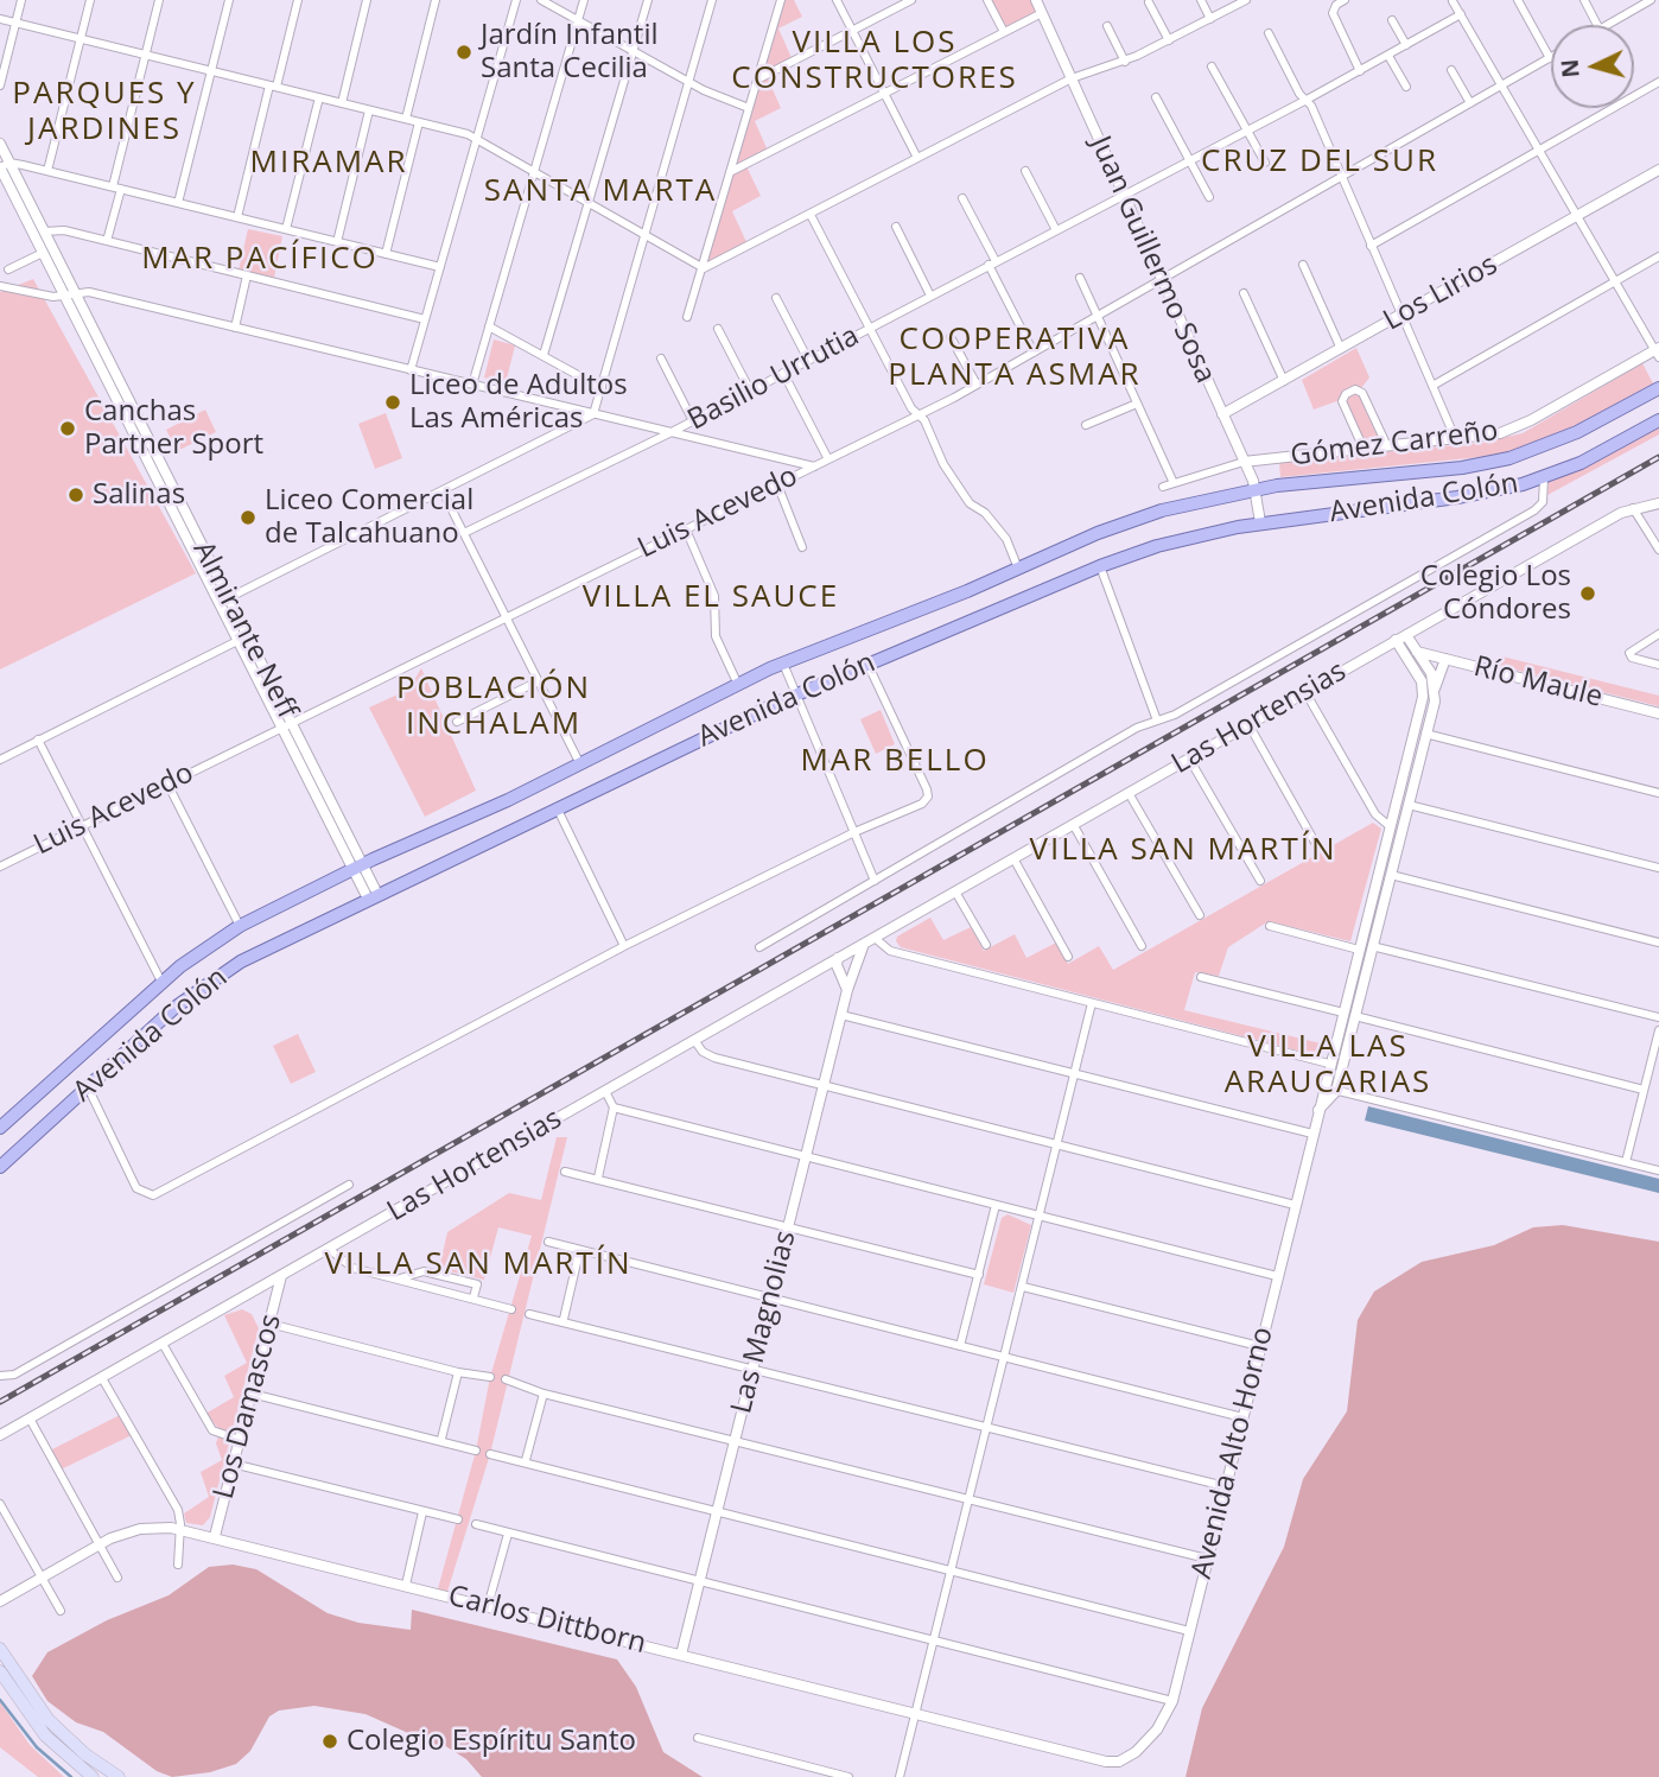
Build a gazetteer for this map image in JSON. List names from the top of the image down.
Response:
{
  "streets": {
    "main road": ["Avenida Colón"],
    "street": [
      "Juan Guillermo Sosa",
      "Los Lirios",
      "Basilio Urrutia",
      "Gómez Carreño",
      "Luis Acevedo",
      "Almirante Neff",
      "Río Maule",
      "Las Hortensias",
      "Las Magnolias",
      "Los Damascos",
      "Avenida Alto Horno",
      "Carlos Dittborn"
    ]
  },
  "crossings": [
    ["Juan Guillermo Sosa", "Los Lirios"],
    ["Juan Guillermo Sosa", "Basilio Urrutia"],
    ["Juan Guillermo Sosa", "Gómez Carreño"],
    ["Juan Guillermo Sosa", "Avenida Colón"],
    ["Juan Guillermo Sosa", "Luis Acevedo"],
    ["Avenida Colón", "Almirante Neff"],
    ["Luis Acevedo", "Almirante Neff"],
    ["Río Maule", "Avenida Alto Horno"],
    ["Las Hortensias", "Las Magnolias"],
    ["Las Hortensias", "Los Damascos"],
    ["Las Hortensias", "Avenida Alto Horno"],
    ["Las Magnolias", "Carlos Dittborn"],
    ["Los Damascos", "Carlos Dittborn"],
    ["Avenida Alto Horno", "Carlos Dittborn"]
  ],
  "districts": [
    "VILLA LOS CONSTRUCTORES",
    "PARQUES Y JARDINES",
    "CRUZ DEL SUR",
    "MIRAMAR",
    "SANTA MARTA",
    "MAR PACÍFICO",
    "COOPERATIVA PLANTA ASMAR",
    "VILLA EL SAUCE",
    "POBLACIÓN INCHALAM",
    "MAR BELLO",
    "VILLA SAN MARTÍN",
    "VILLA LAS ARAUCARIAS",
    "VILLA SAN MARTÍN"
  ],
  "places": [
    "Jardín Infantil Santa Cecilia",
    "Liceo de Adultos Las Américas",
    "Canchas Partner Sport",
    "Salinas",
    "Liceo Comercial de Talcahuano",
    "Colegio Los Cóndores",
    "Colegio Espíritu Santo"
  ],
  "north": "left"
}
